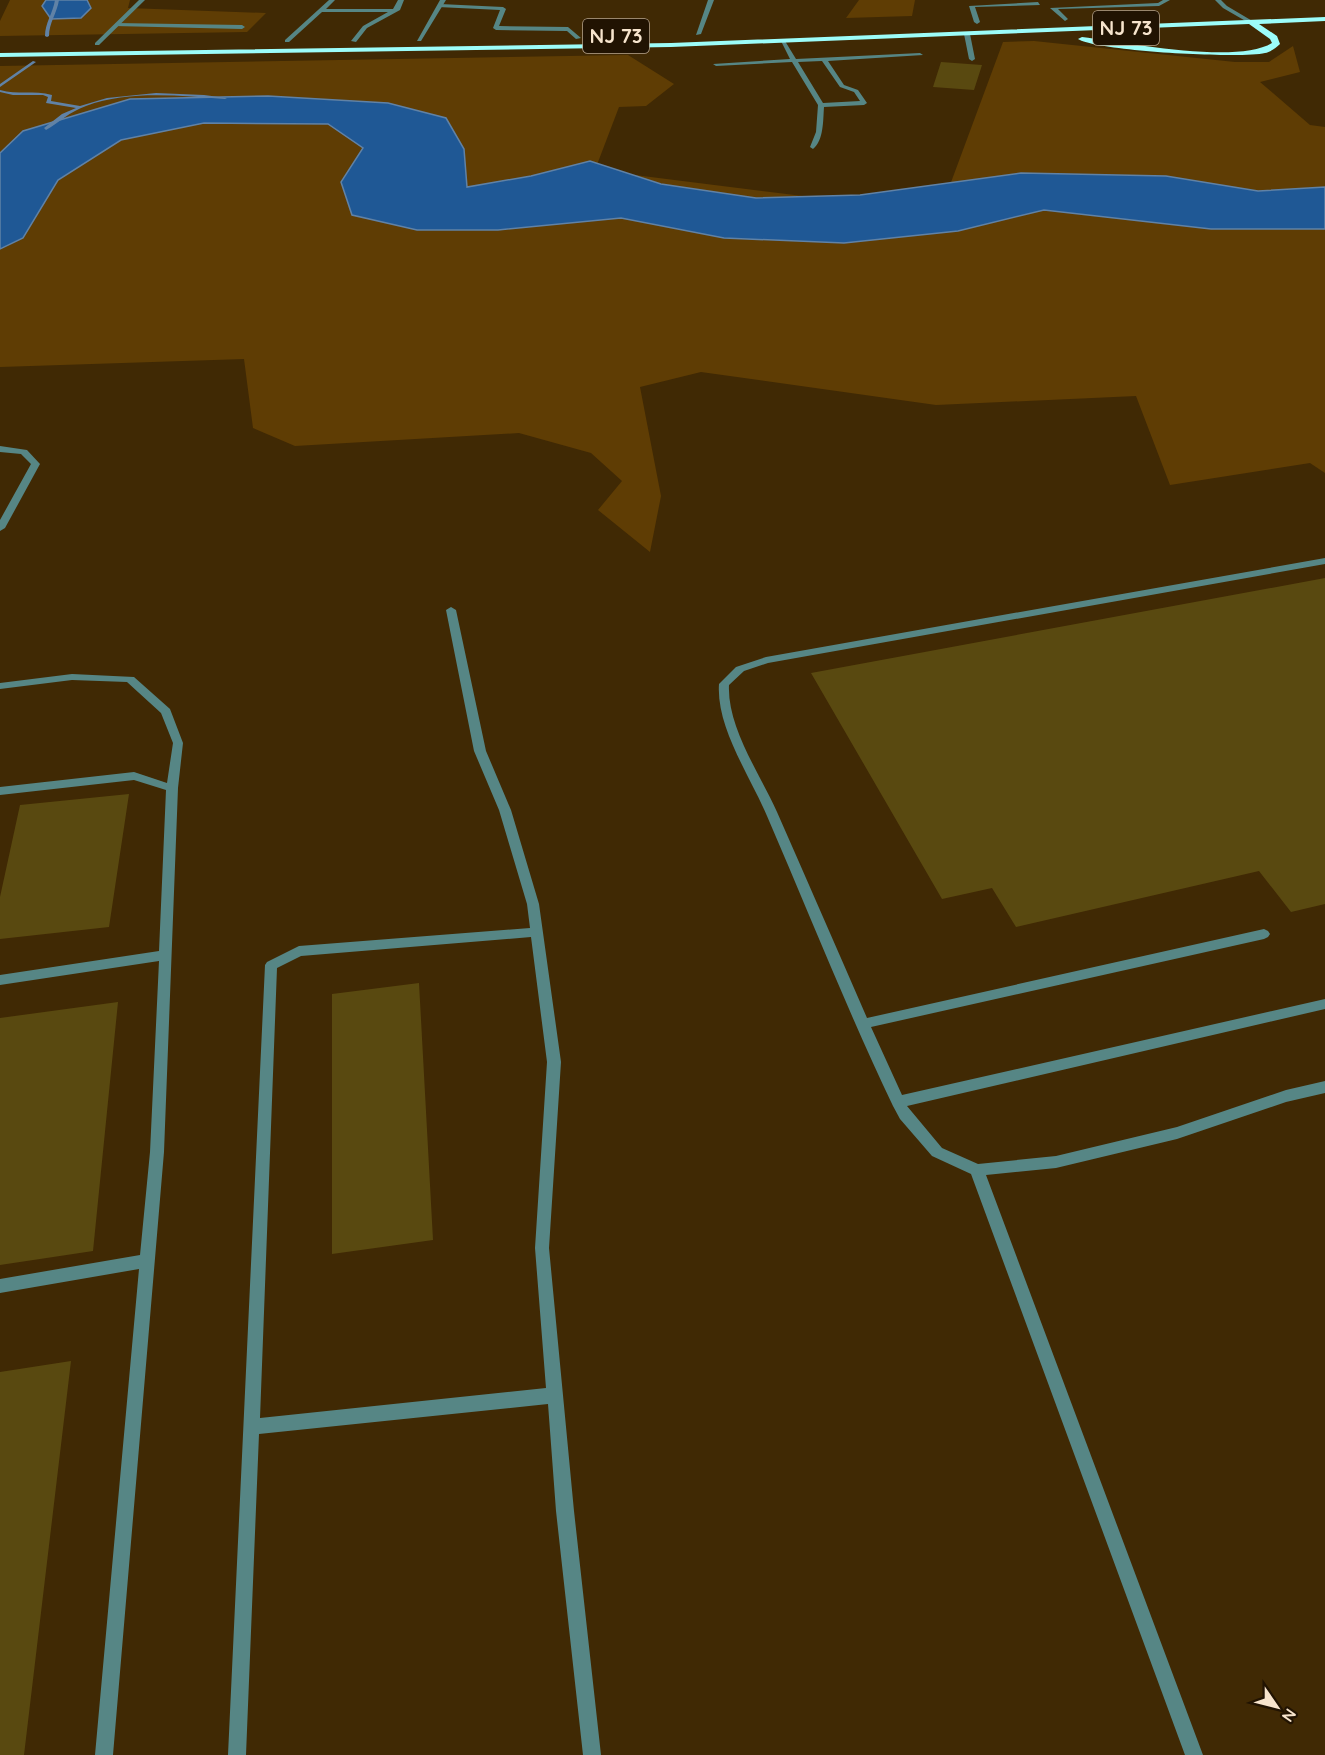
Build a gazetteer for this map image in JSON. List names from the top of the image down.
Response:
{
  "streets": {
    "highway": ["NJ 73"]
  },
  "north": "bottom right"
}
